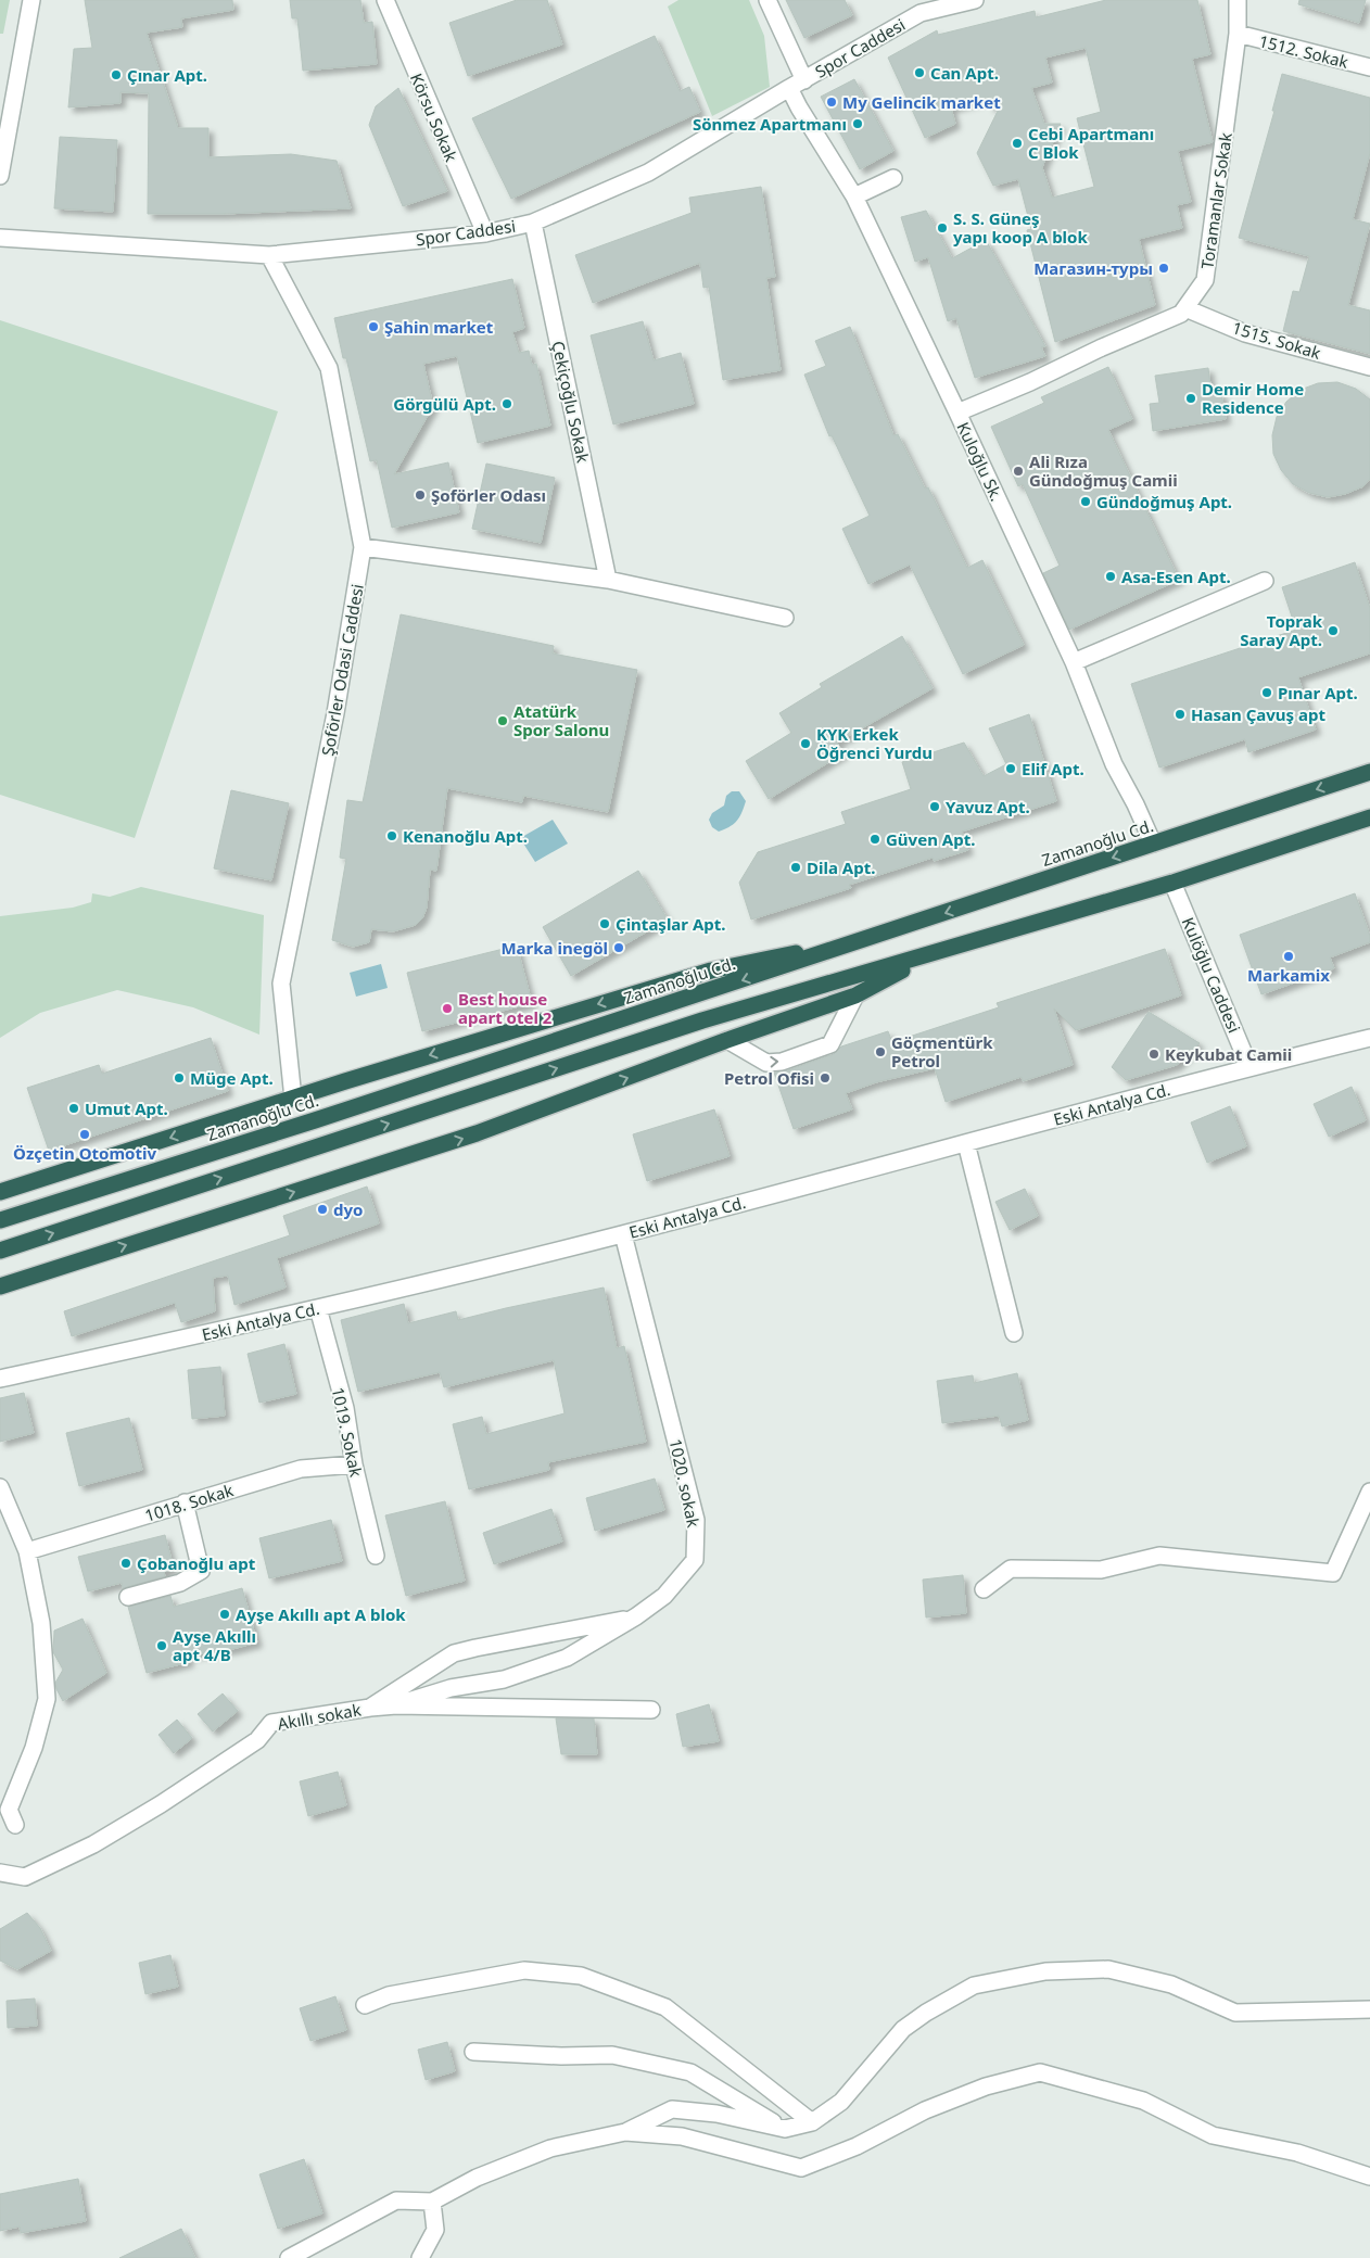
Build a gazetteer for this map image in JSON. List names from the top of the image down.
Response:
{
  "streets": {
    "highway": ["Zamanoğlu Cd."],
    "street": [
      "Spor Caddesi",
      "1512. Sokak",
      "Körsu Sokak",
      "Toramanlar Sokak",
      "1515. Sokak",
      "Çekiçoğlu Sokak",
      "Kuloğlu Sk.",
      "Şoförler Odasi Caddesi",
      "Kulöğlu Caddesi",
      "Eski Antalya Cd.",
      "1019. Sokak",
      "1020. sokak",
      "1018. Sokak",
      "Akıllı sokak"
    ]
  },
  "crossings": [
    ["Spor Caddesi", "Körsu Sokak"],
    ["Spor Caddesi", "Çekiçoğlu Sokak"],
    ["Spor Caddesi", "Kuloğlu Sk."],
    ["Spor Caddesi", "Şoförler Odasi Caddesi"],
    ["1512. Sokak", "Toramanlar Sokak"],
    ["Toramanlar Sokak", "1515. Sokak"],
    ["Toramanlar Sokak", "Kuloğlu Sk."],
    ["Kuloğlu Sk.", "Zamanoğlu Cd."],
    ["Kulöğlu Caddesi", "Eski Antalya Cd."],
    ["Eski Antalya Cd.", "1019. Sokak"],
    ["Eski Antalya Cd.", "1020. sokak"],
    ["1019. Sokak", "1018. Sokak"],
    ["1020. sokak", "Akıllı sokak"]
  ],
  "places": [
    "Can Apt.",
    "Çınar Apt.",
    "My Gelincik market",
    "Sönmez Apartmanı",
    "Cebi Apartmanı C Blok",
    "S. S. Güneş yapı koop A blok",
    "Магазин-туры",
    "Şahin market",
    "Demir Home Residence",
    "Görgülü Apt.",
    "Ali Rıza Gündoğmuş Camii",
    "Şoförler Odası",
    "Gündoğmuş Apt.",
    "Asa-Esen Apt.",
    "Toprak Saray Apt.",
    "Pınar Apt.",
    "Hasan Çavuş apt",
    "Atatürk Spor Salonu",
    "KYK Erkek Öğrenci Yurdu",
    "Elif Apt.",
    "Yavuz Apt.",
    "Kenanoğlu Apt.",
    "Güven Apt.",
    "Dila Apt.",
    "Çintaşlar Apt.",
    "Marka inegöl",
    "Markamix",
    "Best house apart otel 2",
    "Göçmentürk Petrol",
    "Keykubat Camii",
    "Müge Apt.",
    "Petrol Ofisi",
    "Umut Apt.",
    "Özçetin Otomotiv",
    "dyo",
    "Çobanoğlu apt",
    "Ayşe Akıllı apt A blok",
    "Ayşe Akıllı apt 4/B"
  ]
}
